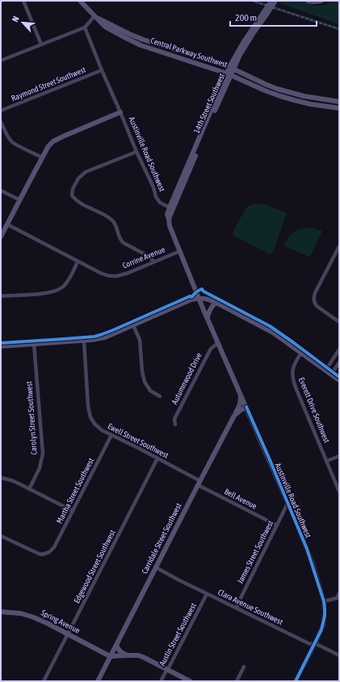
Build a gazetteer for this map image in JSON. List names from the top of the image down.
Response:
{
  "streets": {
    "street": [
      "Central Parkway Southwest",
      "Raymond Street Southwest",
      "14th Street Southwest",
      "Austinville Road Southwest",
      "Corrine Avenue",
      "Autumnwood Drive",
      "Everett Drive Southwest",
      "Carolyn Street Southwest",
      "Ewell Street Southwest",
      "Martha Street Southwest",
      "Bell Avenue",
      "Carridale Street Southwest",
      "James Street Southwest",
      "Edgewood Street Southwest",
      "Clara Avenue Southwest",
      "Spring Avenue",
      "Austin Street Southwest"
    ]
  },
  "crossings": [
    ["Central Parkway Southwest", "14th Street Southwest"],
    ["Raymond Street Southwest", "Austinville Road Southwest"],
    ["14th Street Southwest", "Austinville Road Southwest"],
    ["Austinville Road Southwest", "Corrine Avenue"],
    ["Austinville Road Southwest", "Autumnwood Drive"],
    ["Austinville Road Southwest", "Carridale Street Southwest"],
    ["Austinville Road Southwest", "James Street Southwest"],
    ["Austinville Road Southwest", "Clara Avenue Southwest"],
    ["Ewell Street Southwest", "Martha Street Southwest"],
    ["Ewell Street Southwest", "Bell Avenue"],
    ["Ewell Street Southwest", "Carridale Street Southwest"],
    ["Ewell Street Southwest", "Edgewood Street Southwest"],
    ["Bell Avenue", "Carridale Street Southwest"],
    ["Bell Avenue", "James Street Southwest"],
    ["Carridale Street Southwest", "Clara Avenue Southwest"],
    ["Carridale Street Southwest", "Spring Avenue"],
    ["James Street Southwest", "Clara Avenue Southwest"],
    ["Edgewood Street Southwest", "Spring Avenue"],
    ["Clara Avenue Southwest", "Austin Street Southwest"]
  ],
  "scale_bar": "200 m",
  "north": "top left"
}
